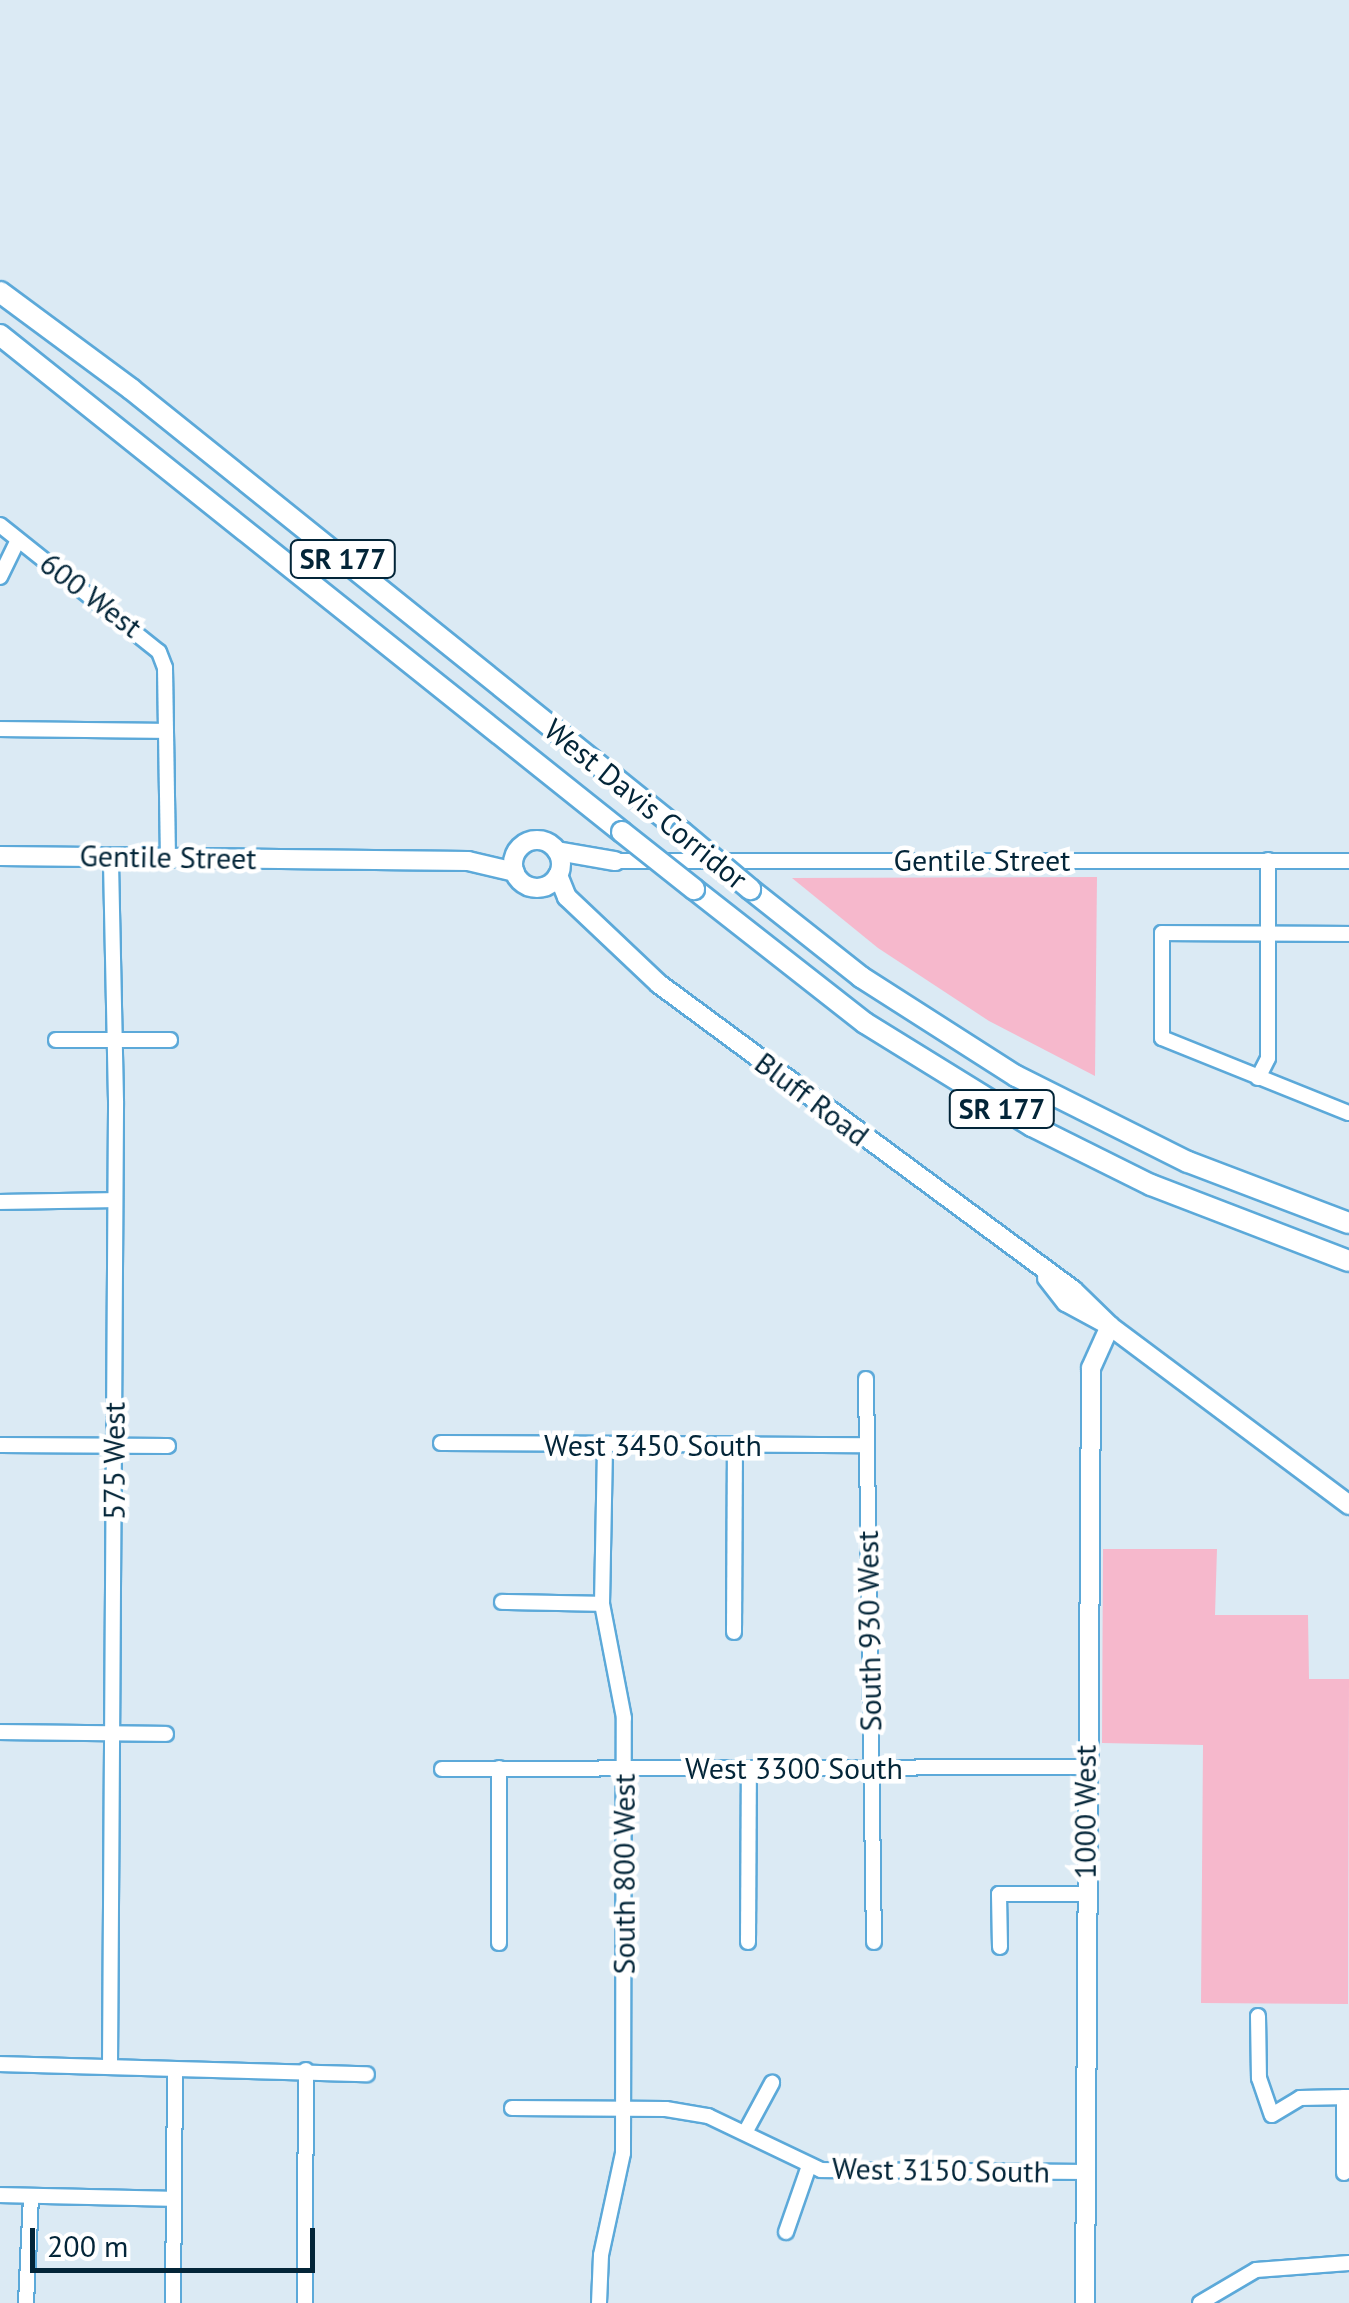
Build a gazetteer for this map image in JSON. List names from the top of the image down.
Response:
{
  "streets": {
    "highway": ["SR 177", "West Davis Corridor"],
    "main road": ["Gentile Street", "Bluff Road", "1000 West"],
    "street": [
      "600 West",
      "West 3450 South",
      "575 West",
      "South 930 West",
      "West 3300 South",
      "South 800 West",
      "West 3150 South"
    ]
  },
  "crossings": [
    ["600 West", "Gentile Street"],
    ["Gentile Street", "Bluff Road"],
    ["Gentile Street", "575 West"],
    ["Bluff Road", "1000 West"],
    ["West 3450 South", "South 930 West"],
    ["West 3450 South", "South 800 West"],
    ["South 930 West", "West 3300 South"],
    ["West 3300 South", "1000 West"],
    ["West 3300 South", "South 800 West"],
    ["1000 West", "West 3150 South"],
    ["South 800 West", "West 3150 South"]
  ],
  "scale_bar": "200 m"
}
